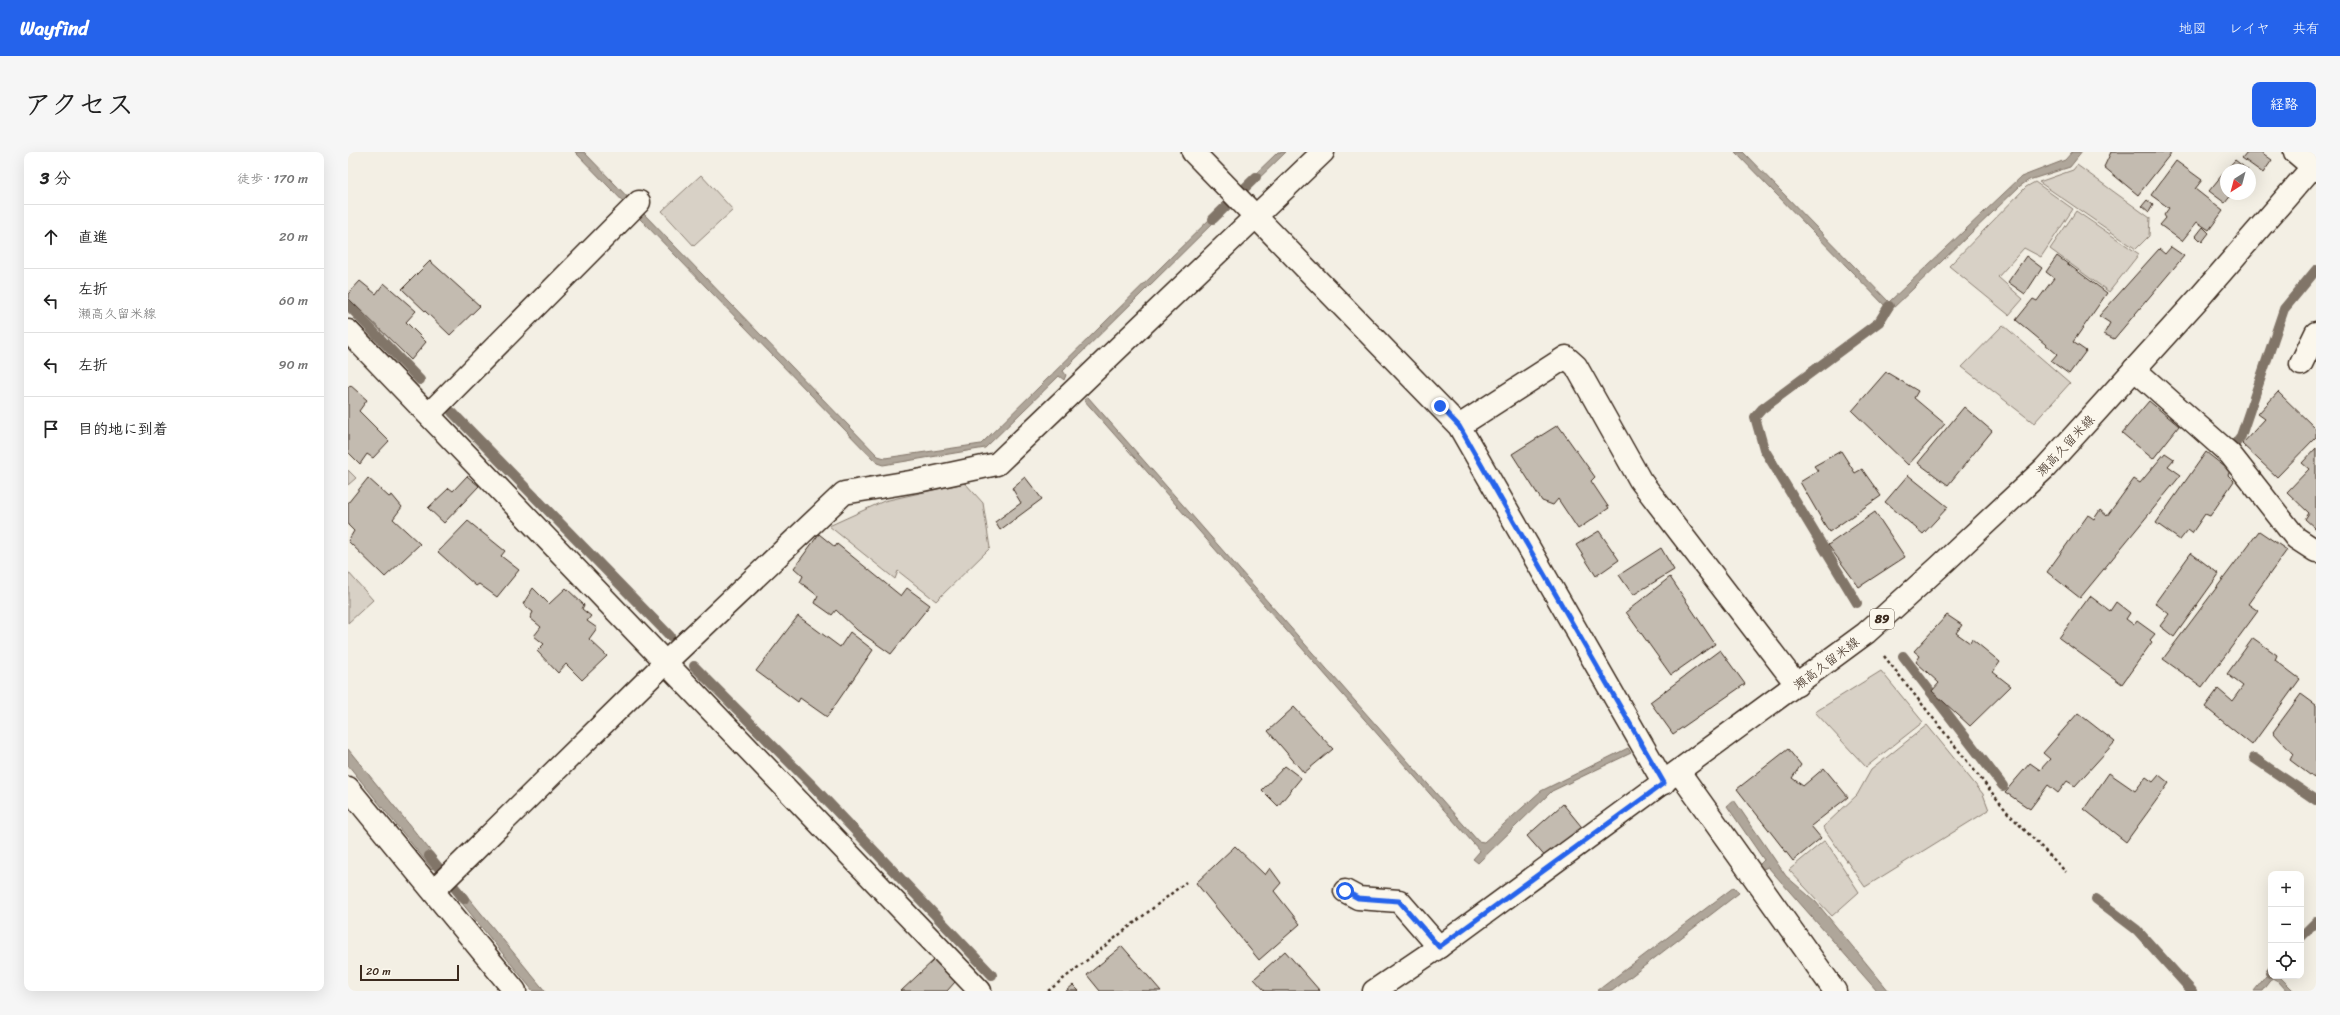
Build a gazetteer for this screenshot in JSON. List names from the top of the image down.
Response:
{
  "streets": {
    "street": ["瀬高久留米線", "89"]
  },
  "scale_bar": "20 m",
  "north": "bottom left",
  "page": {
    "header": "Wayfind",
    "nav": ["地図", "レイヤ", "共有"],
    "title": "アクセス",
    "buttons": "経路",
    "heading": ["3 分", "徒歩 · 170 m"],
    "list": [
      ["直進", "20 m"],
      ["左折", "瀬高久留米線", "60 m"],
      ["左折", "90 m"],
      "目的地に到着"
    ],
    "map_buttons": ["+", "−"],
    "scale": "20 m"
  }
}
